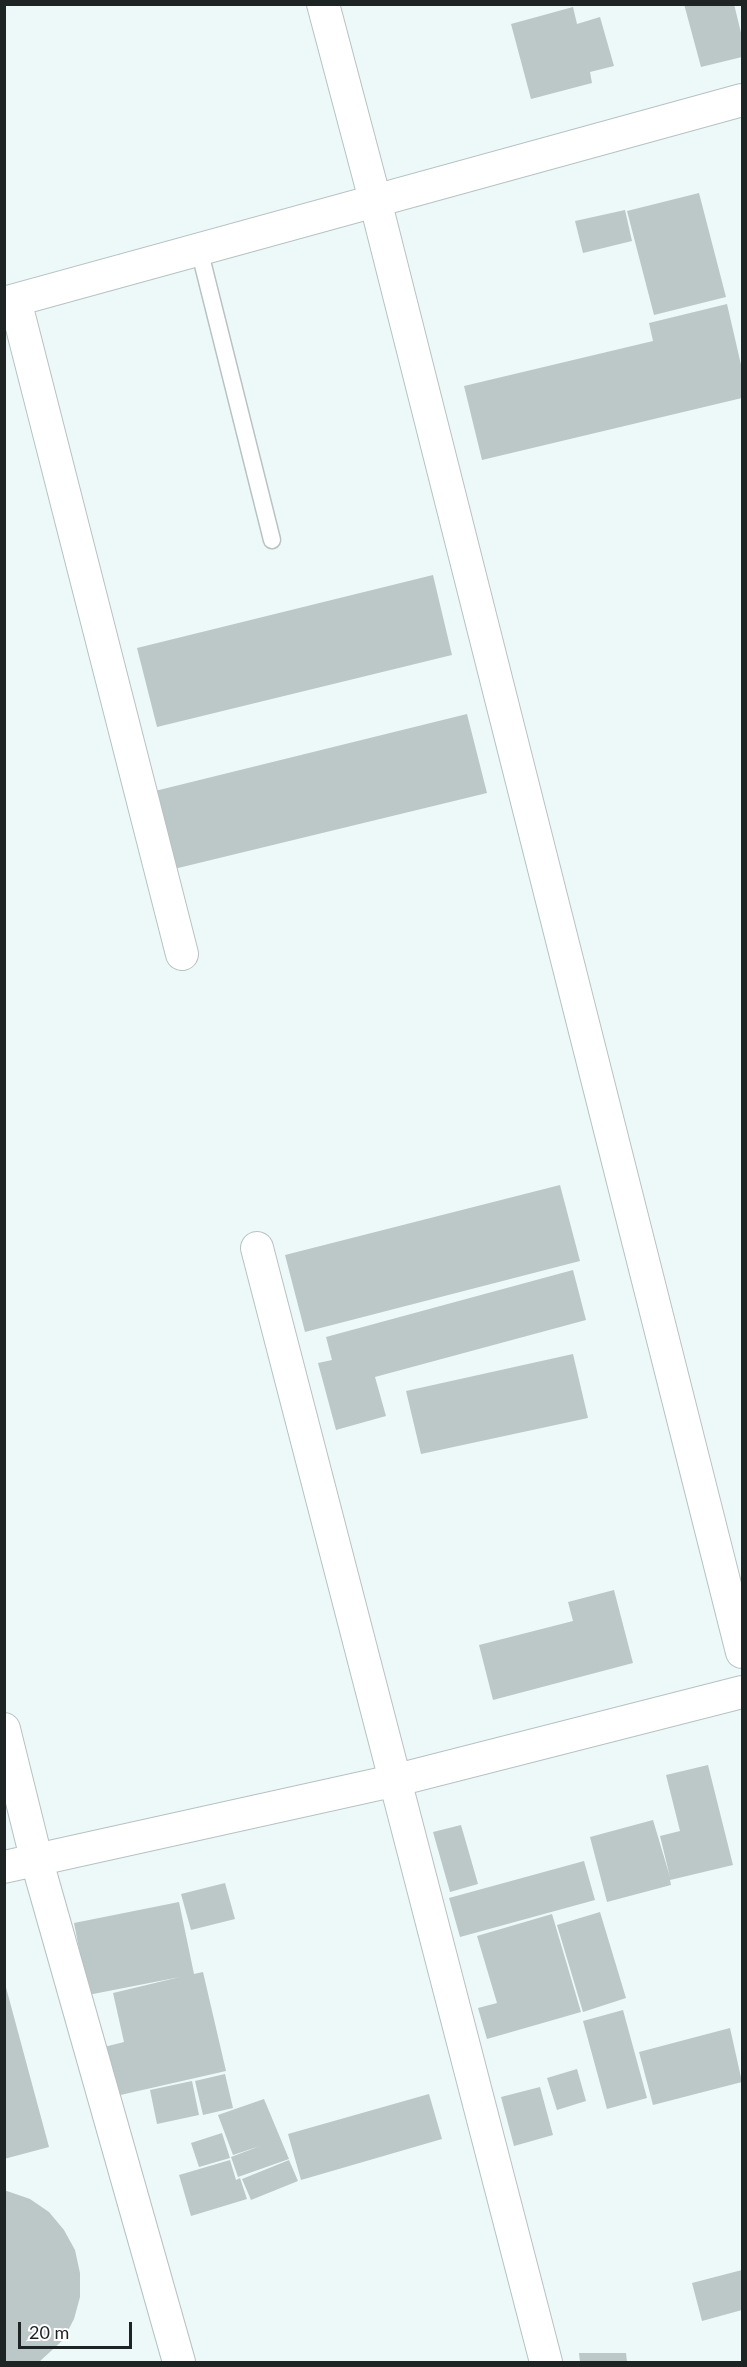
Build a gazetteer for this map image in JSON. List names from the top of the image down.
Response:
{
  "scale_bar": "20 m"
}
